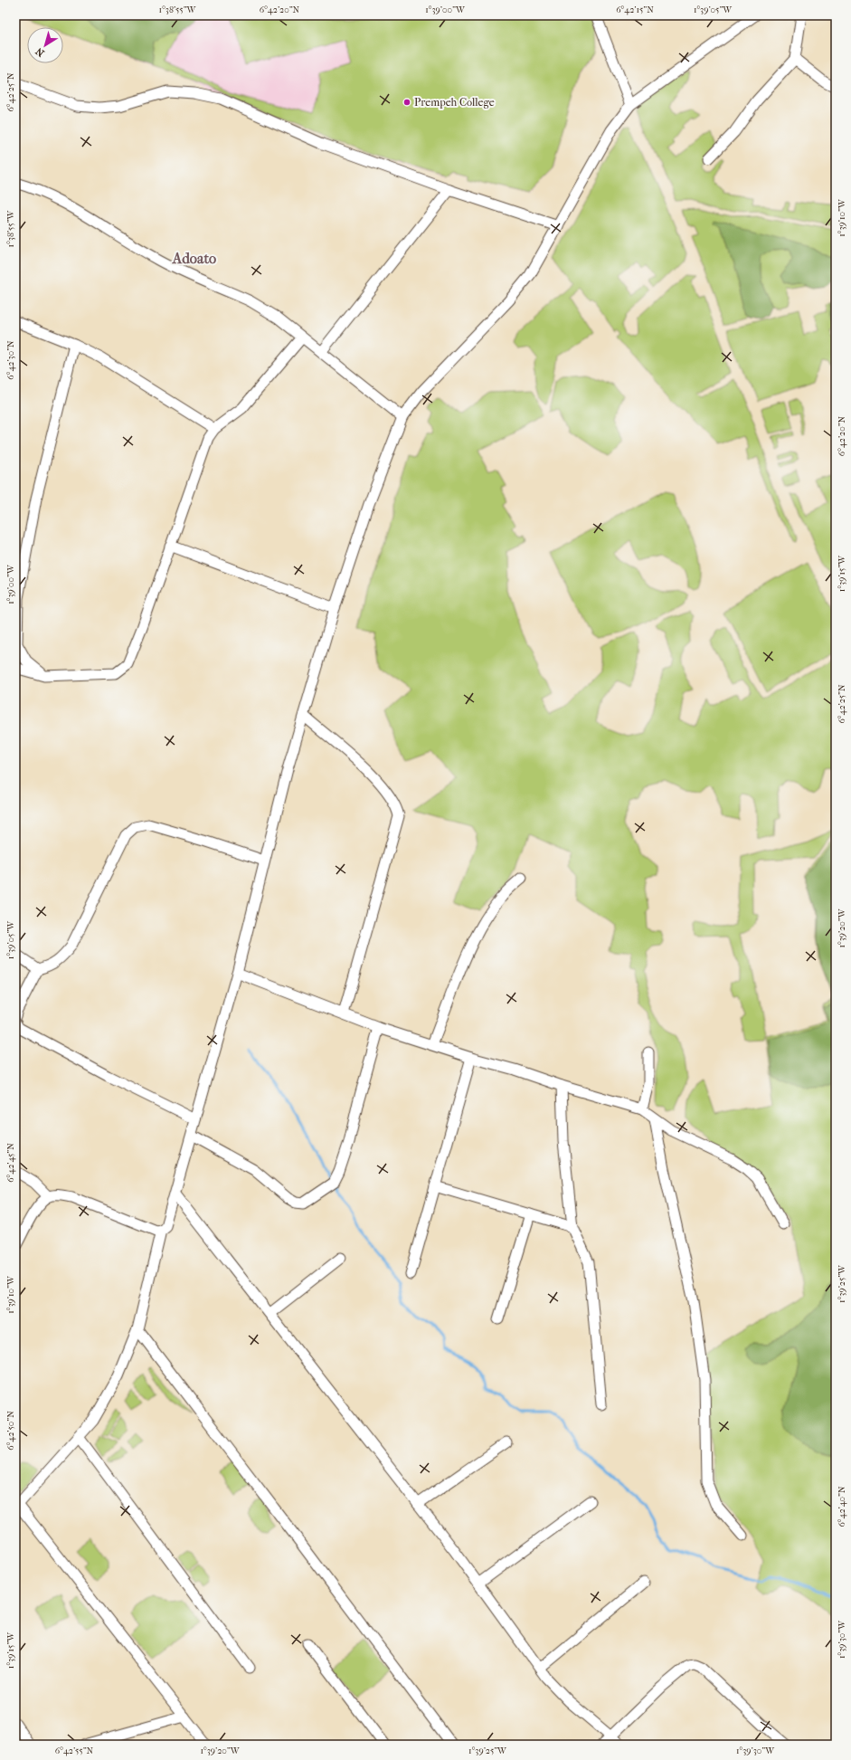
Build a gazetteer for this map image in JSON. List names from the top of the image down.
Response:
{
  "districts": ["Adoato"],
  "places": ["Prempeh College"],
  "north": "bottom left",
  "coordinates": [
    "1°38'55\"W",
    "6°42'20\"N",
    "1°39'00\"W",
    "6°42'15\"N",
    "1°39'05\"W",
    "6°42'25\"N",
    "1°39'10\"W",
    "6°42'30\"N",
    "1°39'15\"W",
    "1°39'20\"W",
    "6°42'45\"N",
    "1°39'25\"W",
    "6°42'50\"N",
    "6°42'40\"N",
    "1°39'30\"W",
    "6°42'55\"N"
  ]
}
